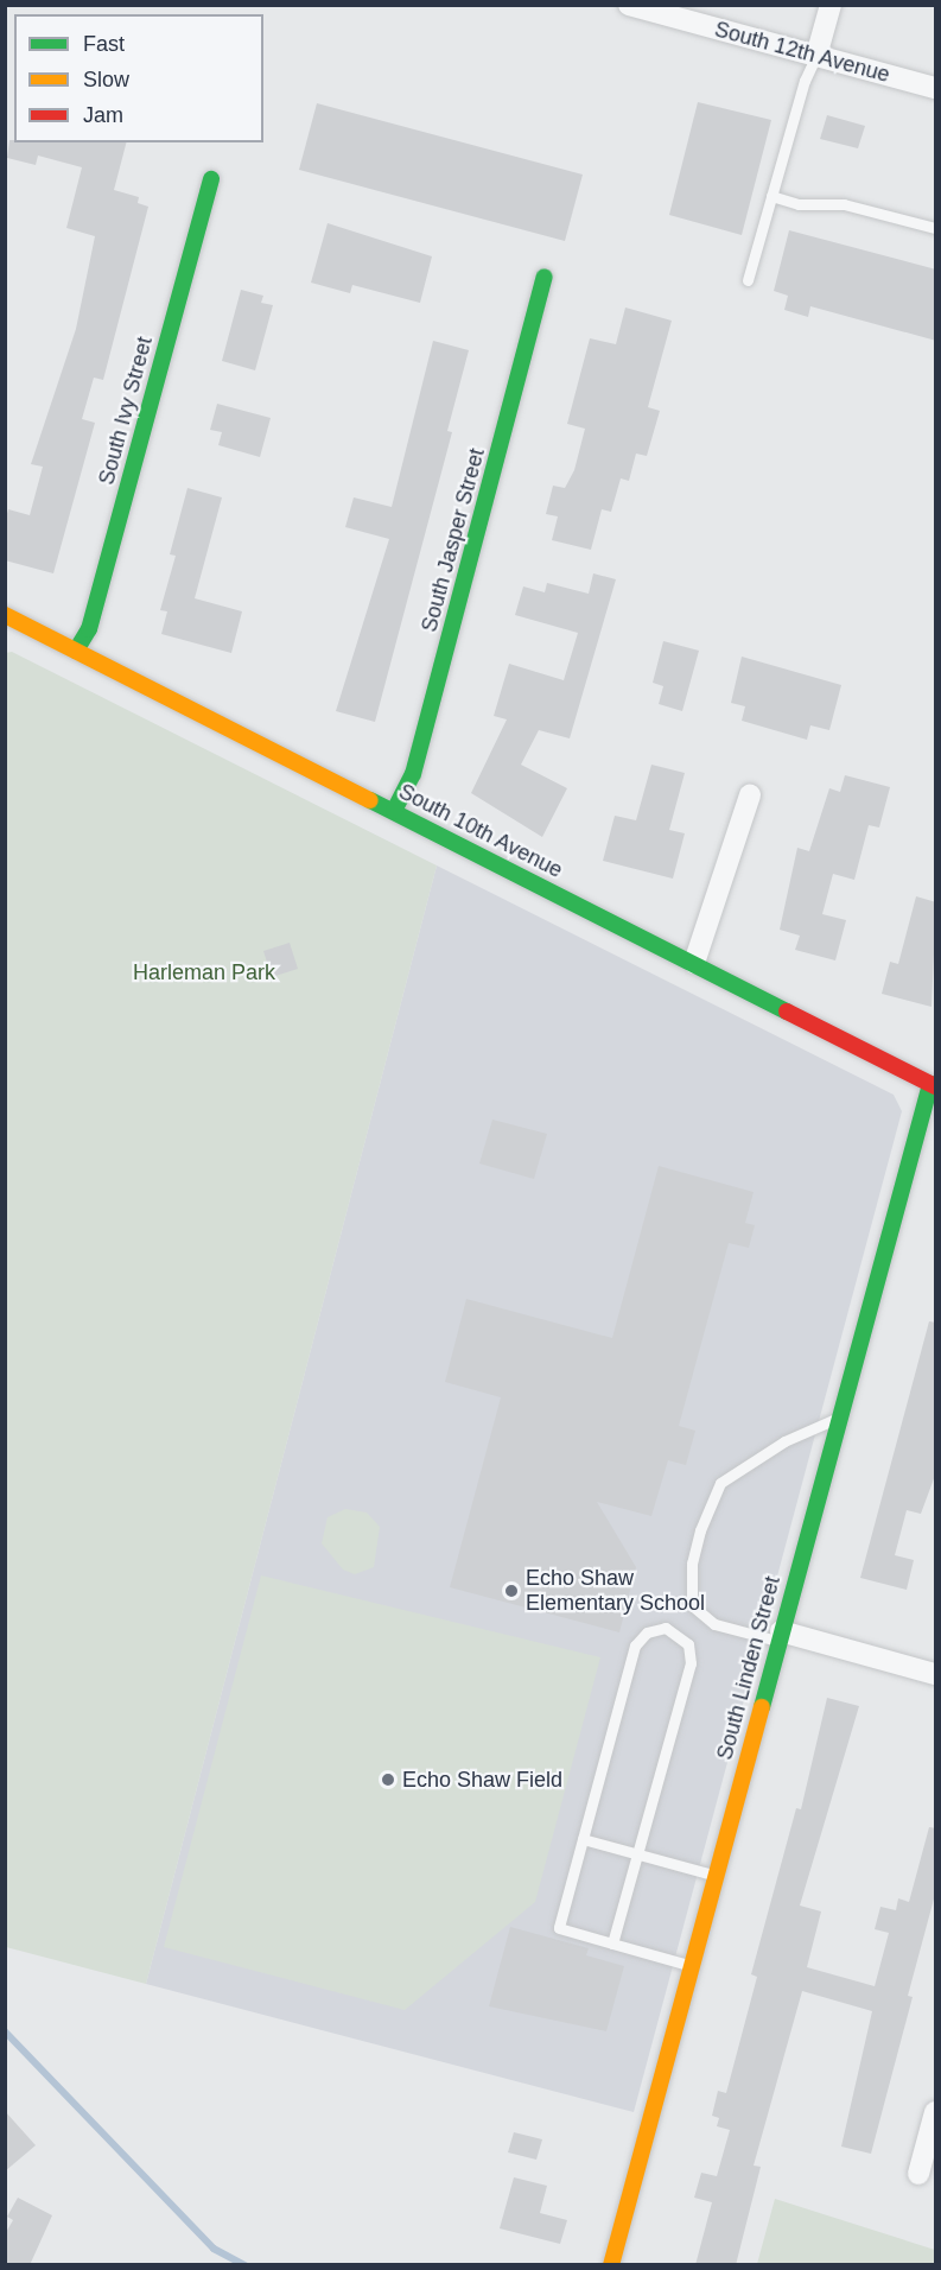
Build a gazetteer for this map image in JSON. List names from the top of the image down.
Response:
{
  "streets": {
    "street": [
      "South 12th Avenue",
      "South Ivy Street",
      "South Jasper Street",
      "South 10th Avenue",
      "South Linden Street"
    ]
  },
  "crossings": [
    ["South Ivy Street", "South 10th Avenue"],
    ["South Jasper Street", "South 10th Avenue"],
    ["South 10th Avenue", "South Linden Street"]
  ],
  "parks": ["Harleman Park"],
  "places": ["Echo Shaw Elementary School", "Echo Shaw Field"],
  "legend": ["Fast", "Slow", "Jam"]
}
